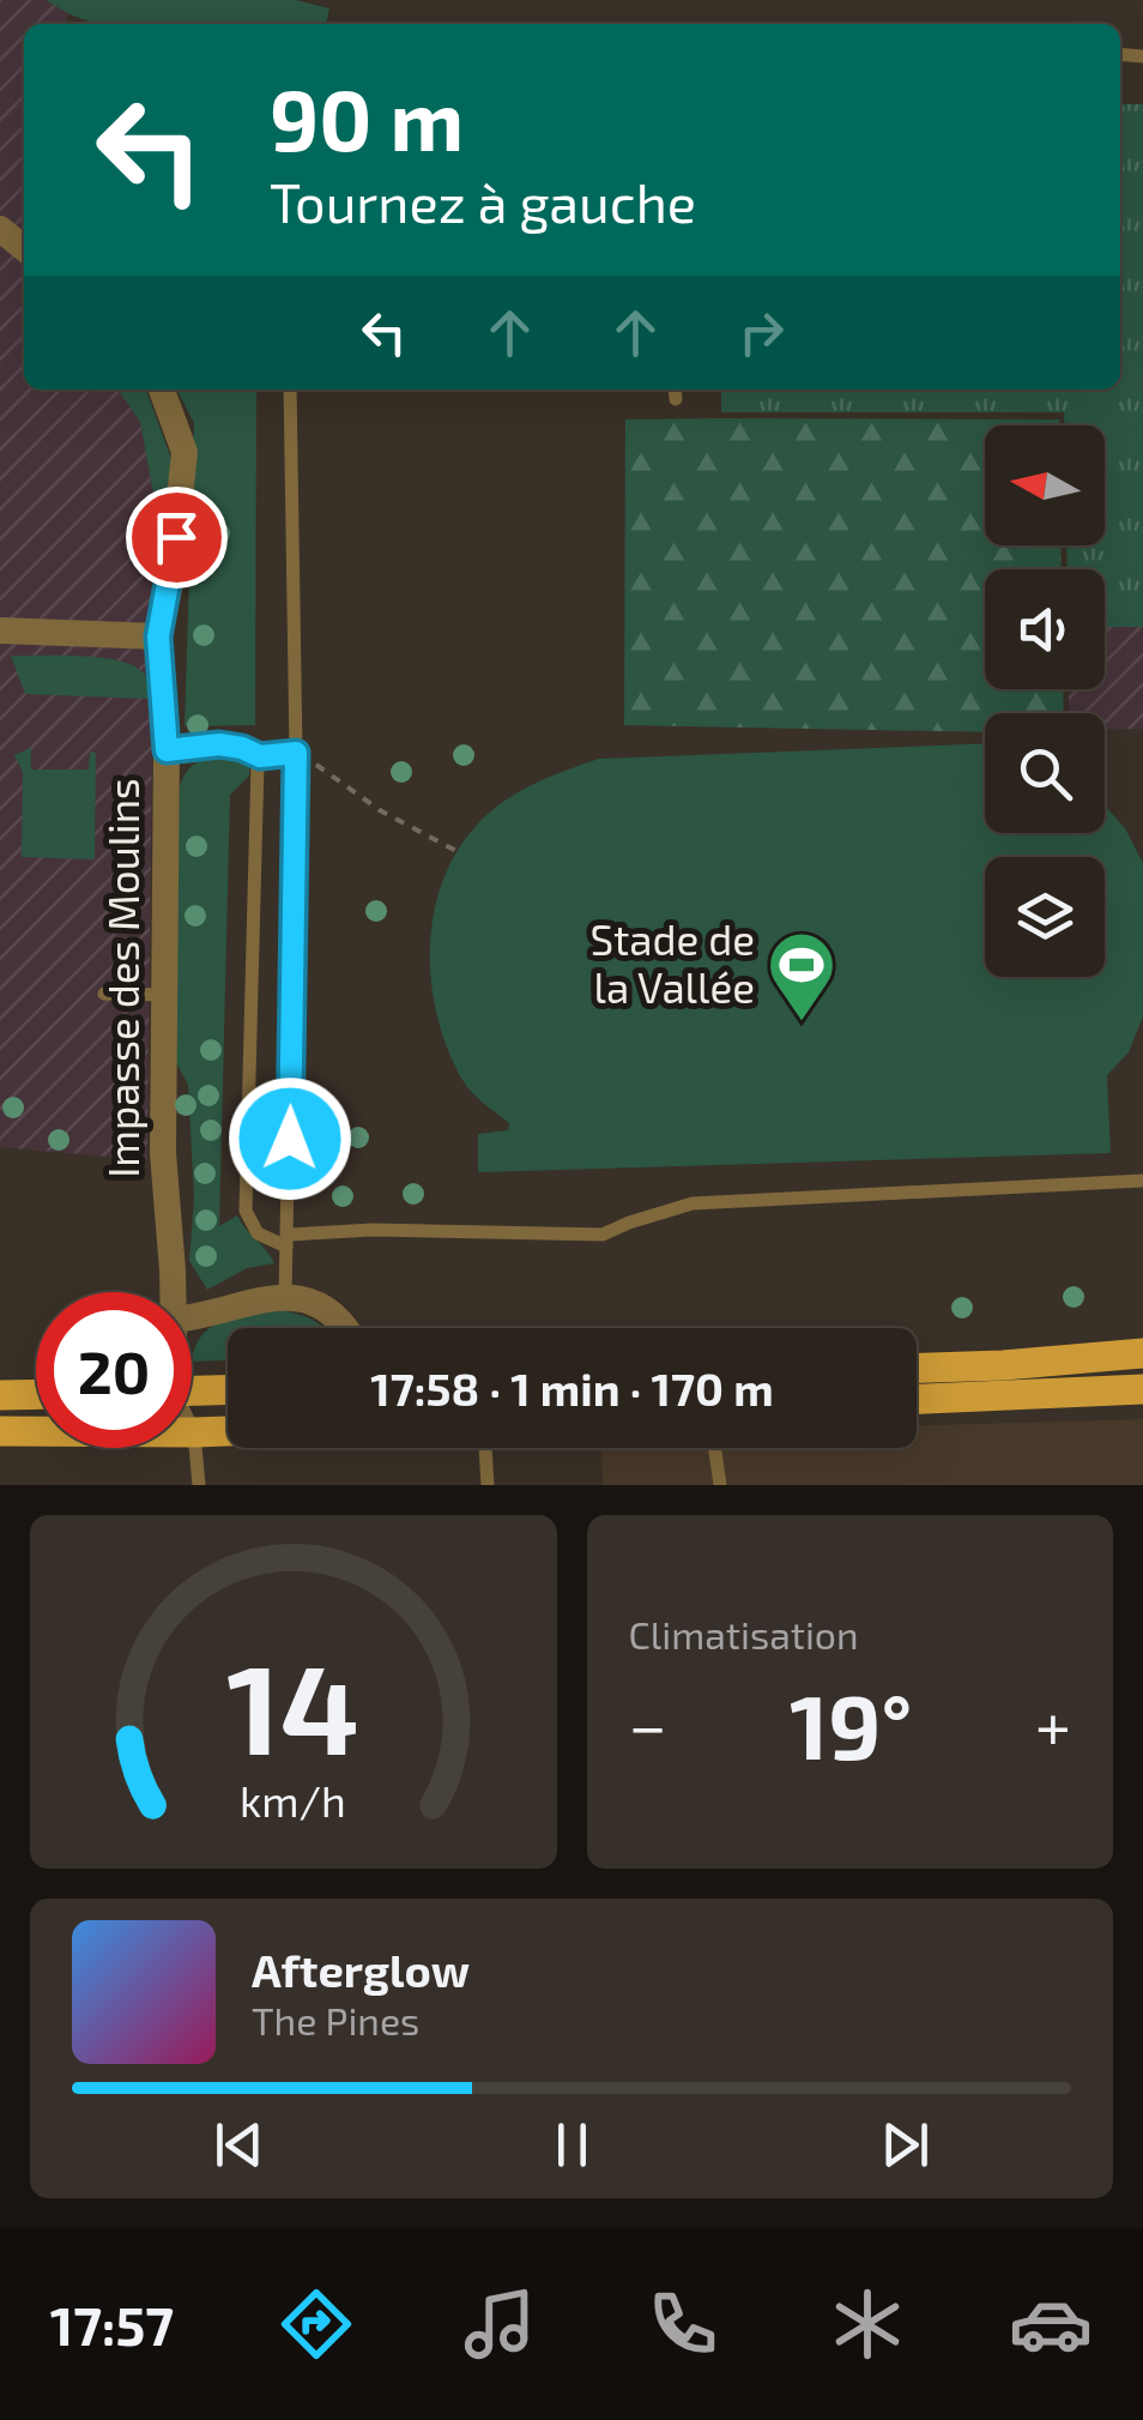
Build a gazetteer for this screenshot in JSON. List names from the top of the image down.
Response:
{
  "streets": {
    "street": ["Impasse des Moulins"]
  },
  "places": {
    "sports": ["Stade de la Vallée"]
  },
  "north": "left",
  "page": {
    "turn": ["90 m", "Tournez à gauche"],
    "limit": "20",
    "trip": "17:58 · 1 min · 170 m",
    "tile": "Climatisation",
    "heat": ["−", "19°", "+"],
    "song": ["Afterglow", "The Pines"],
    "tabs": "17:57",
    "gauge": ["14", "km/h"]
  }
}
